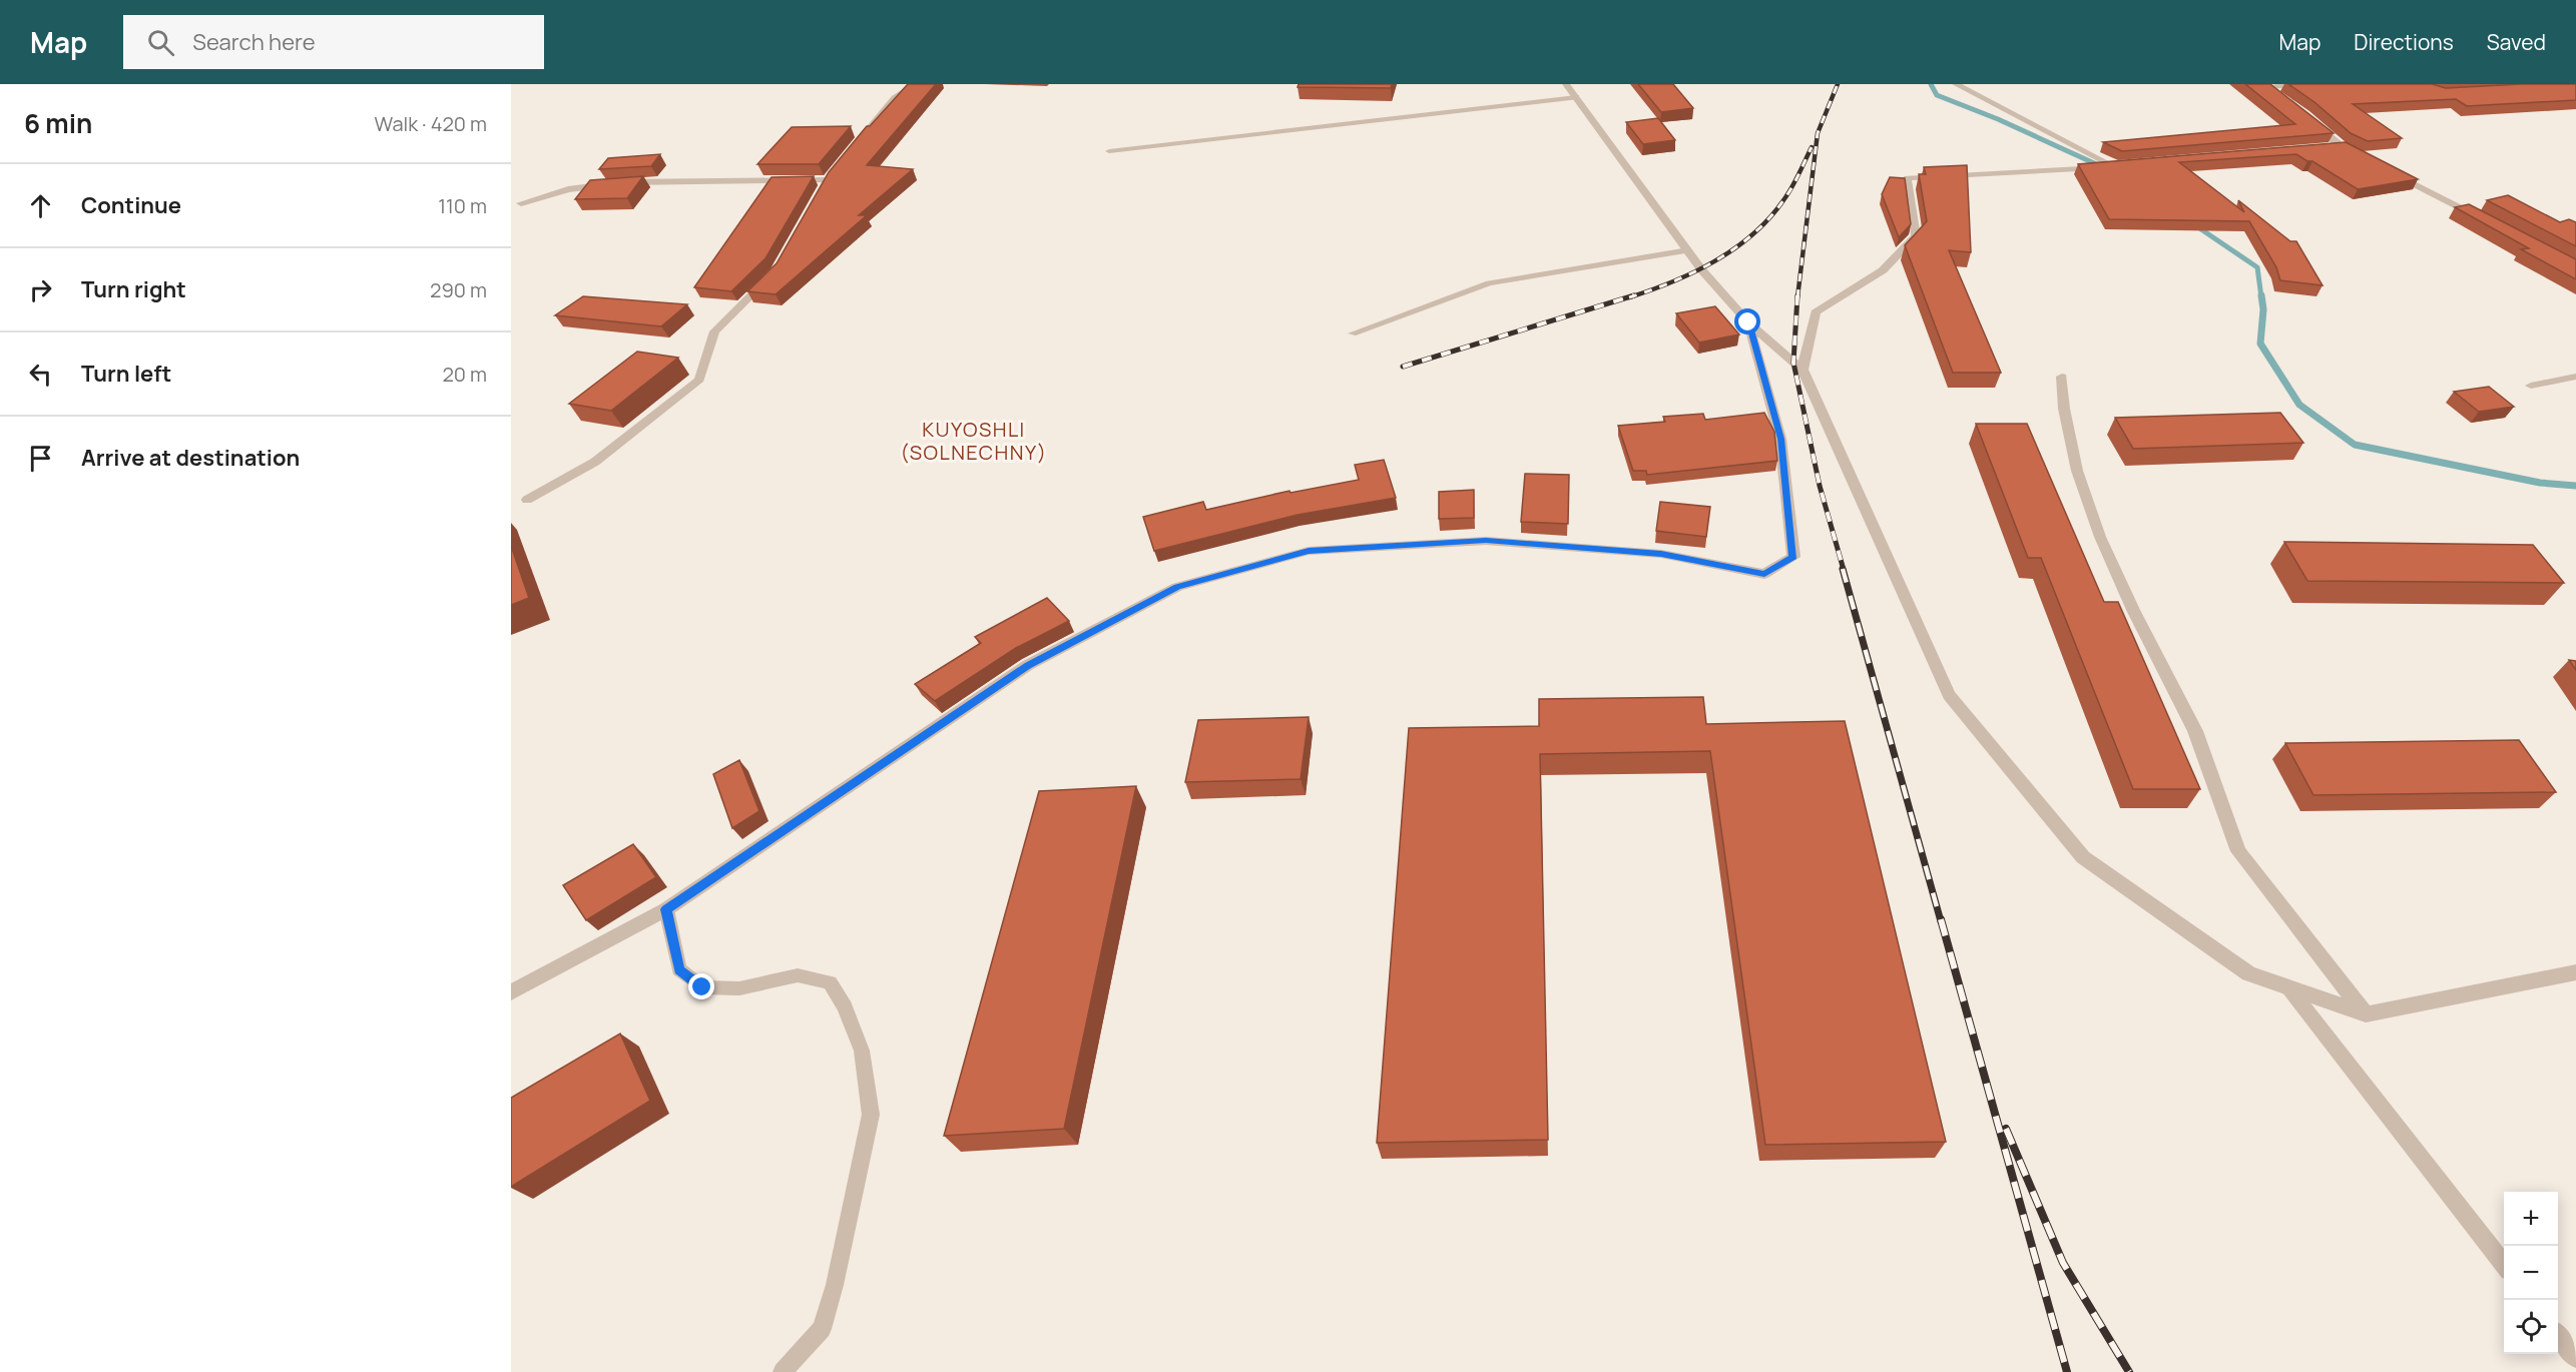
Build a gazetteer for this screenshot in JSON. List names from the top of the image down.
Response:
{
  "districts": ["KUYOSHLI (SOLNECHNY)"],
  "page": {
    "header": "Map",
    "search": "Search here",
    "nav": ["Map", "Directions", "Saved"],
    "heading": ["6 min", "Walk · 420 m"],
    "list": [
      ["Continue", "110 m"],
      ["Turn right", "290 m"],
      ["Turn left", "20 m"],
      "Arrive at destination"
    ],
    "map_buttons": ["+", "−"]
  }
}
